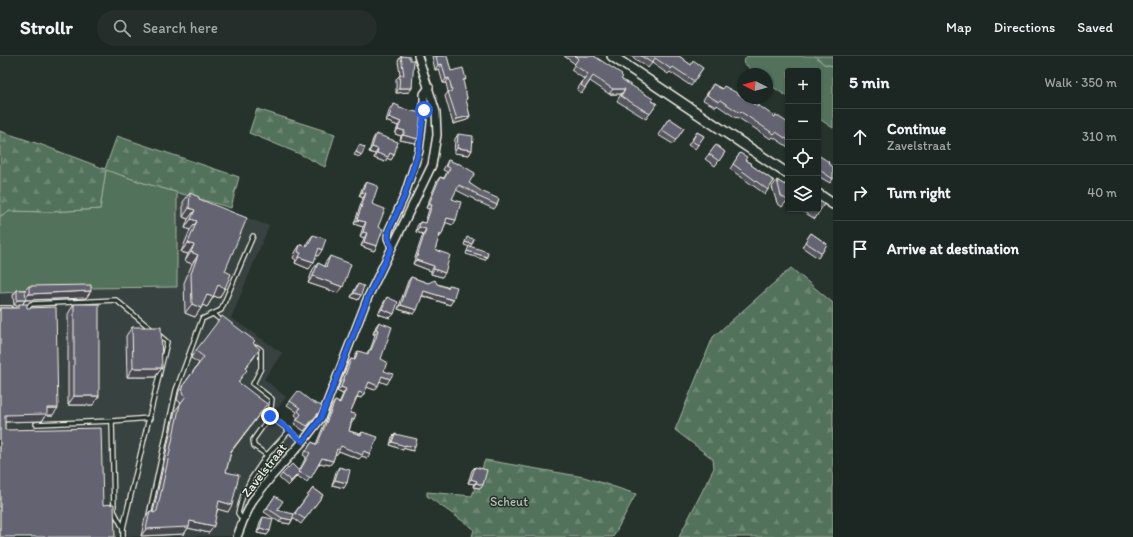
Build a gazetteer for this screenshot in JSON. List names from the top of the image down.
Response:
{
  "streets": {
    "street": ["Zavelstraat"]
  },
  "parks": ["Scheut"],
  "north": "left",
  "page": {
    "header": "Strollr",
    "search": "Search here",
    "nav": ["Map", "Directions", "Saved"],
    "heading": ["5 min", "Walk · 350 m"],
    "map_buttons": ["+", "−"],
    "list": [
      ["Continue", "Zavelstraat", "310 m"],
      ["Turn right", "40 m"],
      "Arrive at destination"
    ]
  }
}
